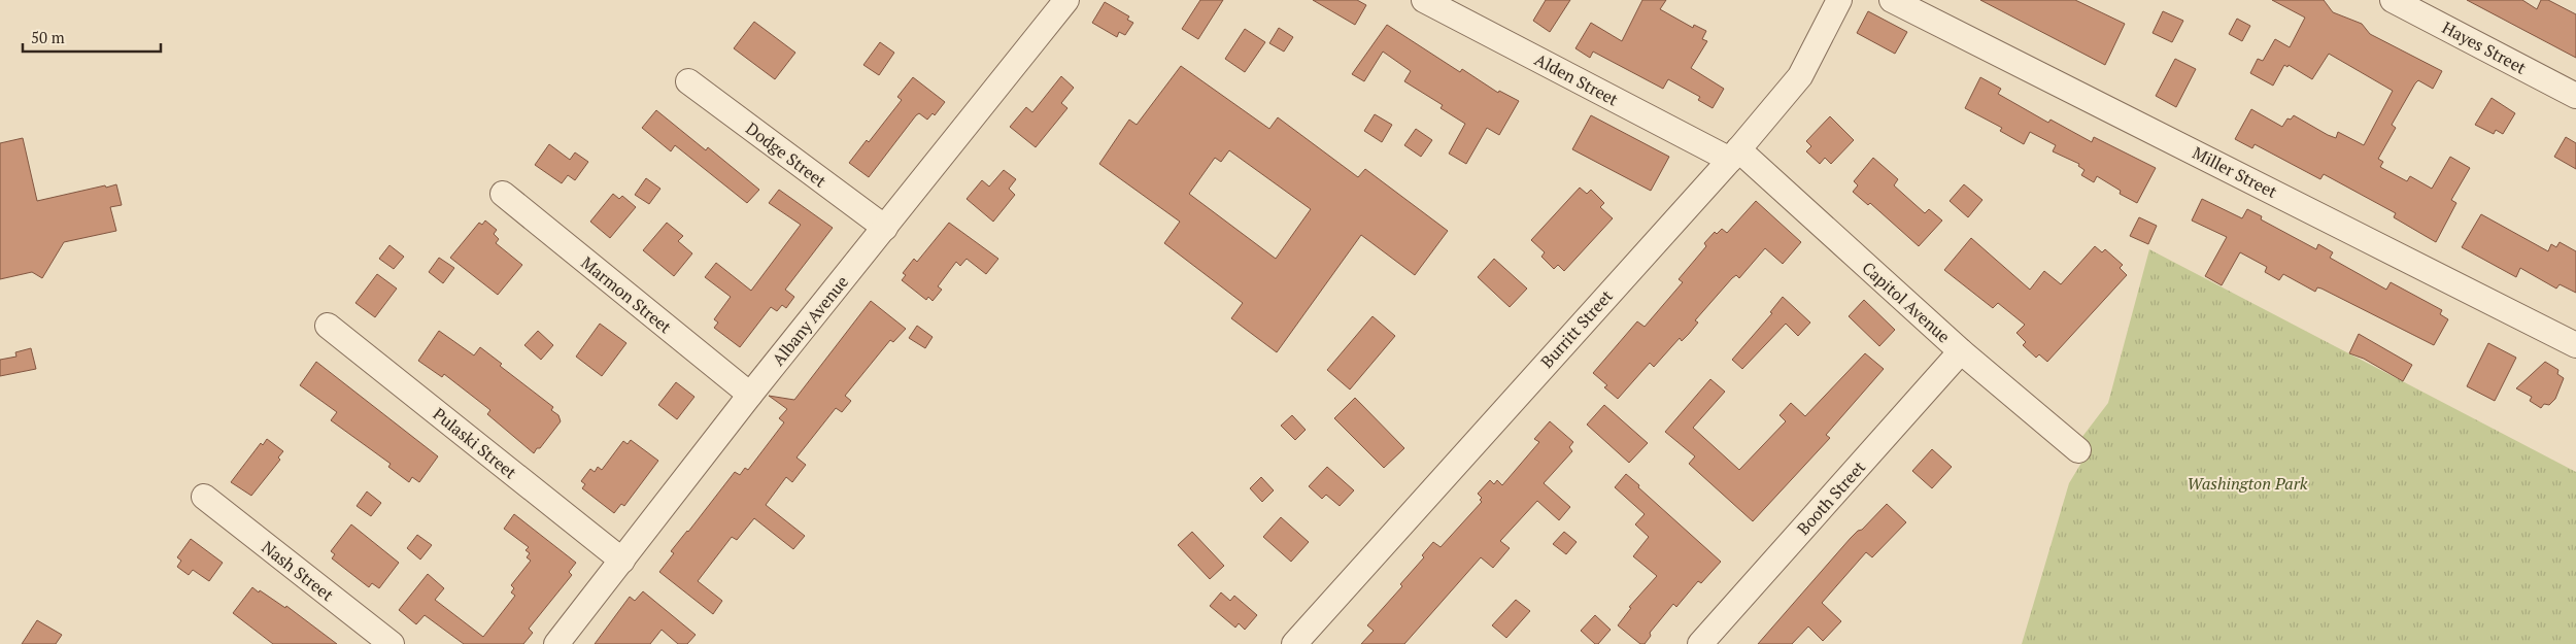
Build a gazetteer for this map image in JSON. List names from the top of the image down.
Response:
{
  "streets": {
    "street": [
      "Hayes Street",
      "Alden Street",
      "Dodge Street",
      "Miller Street",
      "Marmon Street",
      "Capitol Avenue",
      "Albany Avenue",
      "Burritt Street",
      "Pulaski Street",
      "Booth Street",
      "Nash Street"
    ]
  },
  "crossings": [
    ["Alden Street", "Capitol Avenue"],
    ["Alden Street", "Burritt Street"],
    ["Dodge Street", "Albany Avenue"],
    ["Marmon Street", "Albany Avenue"],
    ["Capitol Avenue", "Burritt Street"],
    ["Capitol Avenue", "Booth Street"],
    ["Albany Avenue", "Pulaski Street"]
  ],
  "parks": ["Washington Park"],
  "scale_bar": "50 m"
}
